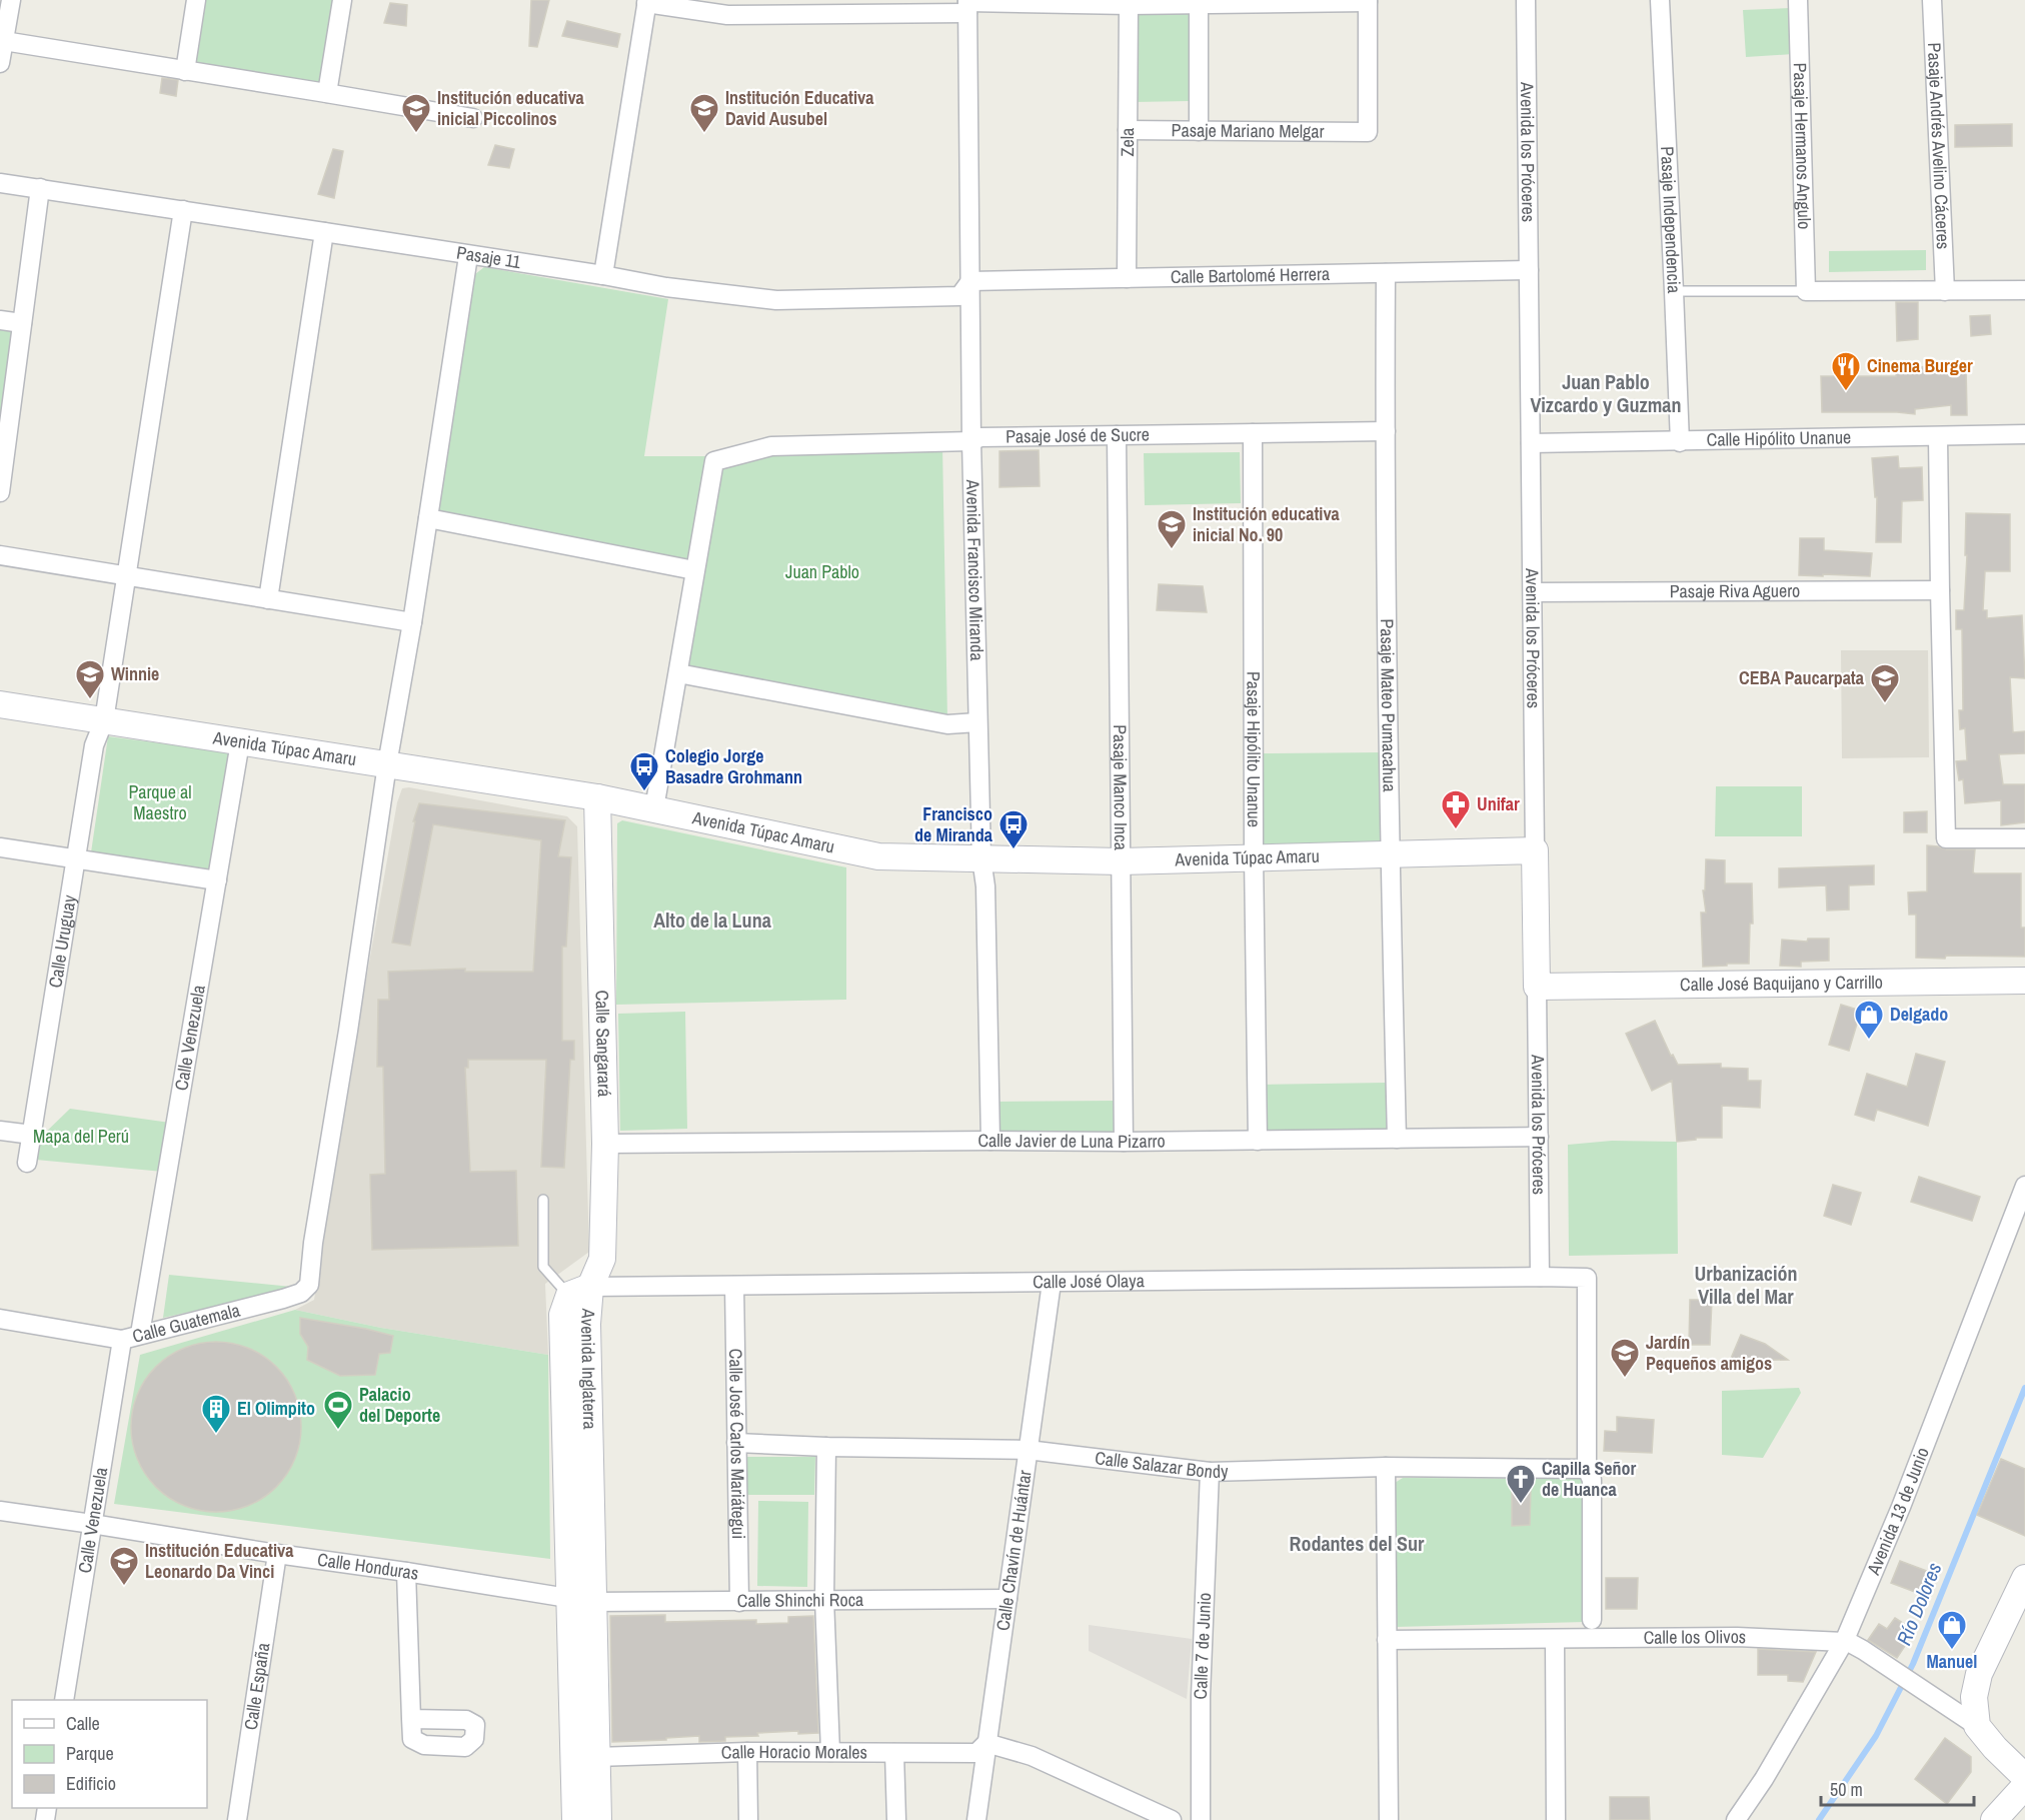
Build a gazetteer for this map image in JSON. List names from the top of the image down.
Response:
{
  "streets": {
    "street": [
      "Pasaje Mariano Melgar",
      "Zela",
      "Pasaje Andrés Avelino Cáceres",
      "Pasaje Hermanos Angulo",
      "Avenida los Próceres",
      "Pasaje Independencia",
      "Pasaje 11",
      "Calle Bartolomé Herrera",
      "Pasaje José de Sucre",
      "Calle Hipólito Unanue",
      "Avenida Francisco Miranda",
      "Pasaje Riva Aguero",
      "Pasaje Mateo Pumacahua",
      "Avenida Túpac Amaru",
      "Pasaje Hipólito Unanue",
      "Pasaje Manco Inca",
      "Calle Uruguay",
      "Calle José Baquijano y Carrillo",
      "Calle Venezuela",
      "Calle Sangarará",
      "Calle Javier de Luna Pizarro",
      "Calle José Olaya",
      "Calle Guatemala",
      "Avenida Inglaterra",
      "Calle José Carlos Mariátegui",
      "Calle Salazar Bondy",
      "Avenida 13 de Junio",
      "Calle Chavín de Huántar",
      "Calle Honduras",
      "Calle Shinchi Roca",
      "Calle los Olivos",
      "Calle 7 de Junio",
      "Calle España",
      "Calle Horacio Morales"
    ]
  },
  "crossings": [
    ["Pasaje Mariano Melgar", "Zela"],
    ["Zela", "Calle Bartolomé Herrera"],
    ["Avenida los Próceres", "Calle Bartolomé Herrera"],
    ["Avenida los Próceres", "Calle Hipólito Unanue"],
    ["Avenida los Próceres", "Pasaje Riva Aguero"],
    ["Avenida los Próceres", "Avenida Túpac Amaru"],
    ["Avenida los Próceres", "Calle José Baquijano y Carrillo"],
    ["Avenida los Próceres", "Calle Javier de Luna Pizarro"],
    ["Avenida los Próceres", "Calle José Olaya"],
    ["Pasaje Independencia", "Calle Hipólito Unanue"],
    ["Pasaje 11", "Calle Bartolomé Herrera"],
    ["Pasaje 11", "Avenida Francisco Miranda"],
    ["Pasaje 11", "Calle Uruguay"],
    ["Calle Bartolomé Herrera", "Avenida Francisco Miranda"],
    ["Calle Bartolomé Herrera", "Pasaje Mateo Pumacahua"],
    ["Pasaje José de Sucre", "Avenida Francisco Miranda"],
    ["Pasaje José de Sucre", "Pasaje Mateo Pumacahua"],
    ["Pasaje José de Sucre", "Pasaje Hipólito Unanue"],
    ["Pasaje José de Sucre", "Pasaje Manco Inca"],
    ["Avenida Francisco Miranda", "Avenida Túpac Amaru"],
    ["Avenida Francisco Miranda", "Calle Javier de Luna Pizarro"],
    ["Pasaje Mateo Pumacahua", "Avenida Túpac Amaru"],
    ["Pasaje Mateo Pumacahua", "Calle Javier de Luna Pizarro"],
    ["Avenida Túpac Amaru", "Pasaje Hipólito Unanue"],
    ["Avenida Túpac Amaru", "Pasaje Manco Inca"],
    ["Avenida Túpac Amaru", "Calle Uruguay"],
    ["Avenida Túpac Amaru", "Calle Venezuela"],
    ["Avenida Túpac Amaru", "Calle Sangarará"],
    ["Avenida Túpac Amaru", "Calle Guatemala"],
    ["Pasaje Hipólito Unanue", "Calle Javier de Luna Pizarro"],
    ["Pasaje Manco Inca", "Calle Javier de Luna Pizarro"],
    ["Calle Venezuela", "Calle Guatemala"],
    ["Calle Venezuela", "Calle Honduras"],
    ["Calle Sangarará", "Calle Javier de Luna Pizarro"],
    ["Calle Sangarará", "Calle José Olaya"],
    ["Calle Sangarará", "Avenida Inglaterra"],
    ["Calle José Olaya", "Avenida Inglaterra"],
    ["Calle José Olaya", "Calle José Carlos Mariátegui"],
    ["Calle José Olaya", "Calle Salazar Bondy"],
    ["Calle José Olaya", "Calle Chavín de Huántar"],
    ["Avenida Inglaterra", "Calle Honduras"],
    ["Avenida Inglaterra", "Calle Shinchi Roca"],
    ["Avenida Inglaterra", "Calle Horacio Morales"],
    ["Calle José Carlos Mariátegui", "Calle Salazar Bondy"],
    ["Calle José Carlos Mariátegui", "Calle Shinchi Roca"],
    ["Calle Salazar Bondy", "Calle Chavín de Huántar"],
    ["Calle Salazar Bondy", "Calle 7 de Junio"],
    ["Avenida 13 de Junio", "Calle los Olivos"],
    ["Calle Chavín de Huántar", "Calle Shinchi Roca"],
    ["Calle Chavín de Huántar", "Calle Horacio Morales"],
    ["Calle Honduras", "Calle Shinchi Roca"],
    ["Calle Honduras", "Calle España"]
  ],
  "districts": [
    "Juan Pablo Vizcardo y Guzman",
    "Alto de la Luna",
    "Urbanización Villa del Mar",
    "Rodantes del Sur"
  ],
  "water": ["Río Dolores"],
  "parks": ["Juan Pablo", "Parque al Maestro", "Mapa del Perú"],
  "places": {
    "school or university": [
      "Institución educativa inicial Piccolinos",
      "Institución Educativa David Ausubel",
      "Institución educativa inicial No. 90",
      "Winnie",
      "CEBA Paucarpata",
      "Jardín Pequeños amigos",
      "Institución Educativa Leonardo Da Vinci"
    ],
    "restaurant": ["Cinema Burger"],
    "bus stop": ["Colegio Jorge Basadre Grohmann", "Francisco de Miranda"],
    "pharmacy": ["Unifar"],
    "shop": ["Delgado", "Manuel"],
    "sports": ["Palacio del Deporte"],
    "building": ["El Olimpito"],
    "church": ["Capilla Señor de Huanca"]
  },
  "legend": ["Calle", "Parque", "Edificio"],
  "scale_bar": "50 m"
}
